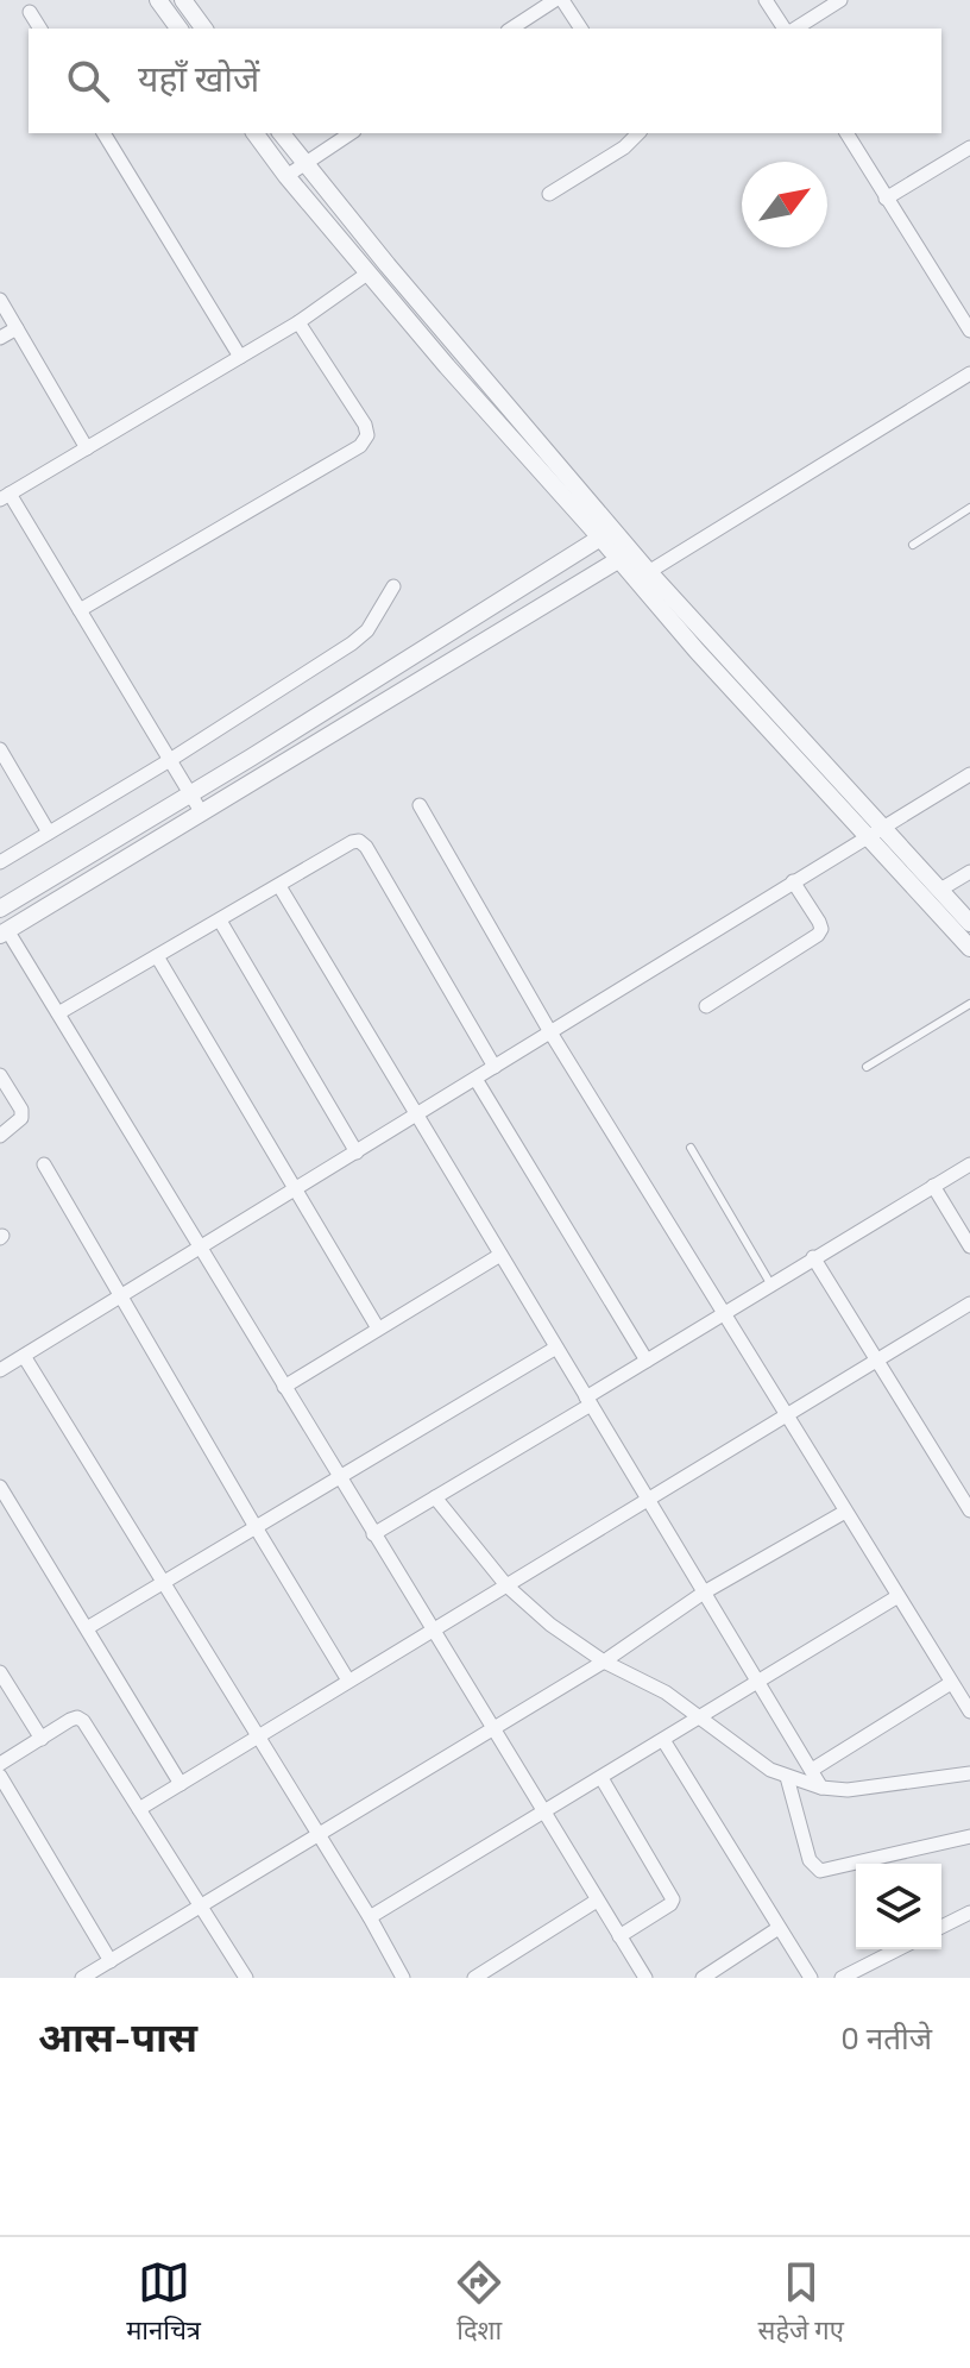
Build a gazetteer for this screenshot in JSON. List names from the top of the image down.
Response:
{
  "north": "top right",
  "page": {
    "search": "यहाँ खोजें",
    "heading": ["आस-पास", "0 नतीजे"],
    "nav": ["मानचित्र", "दिशा", "सहेजे गए"]
  }
}
